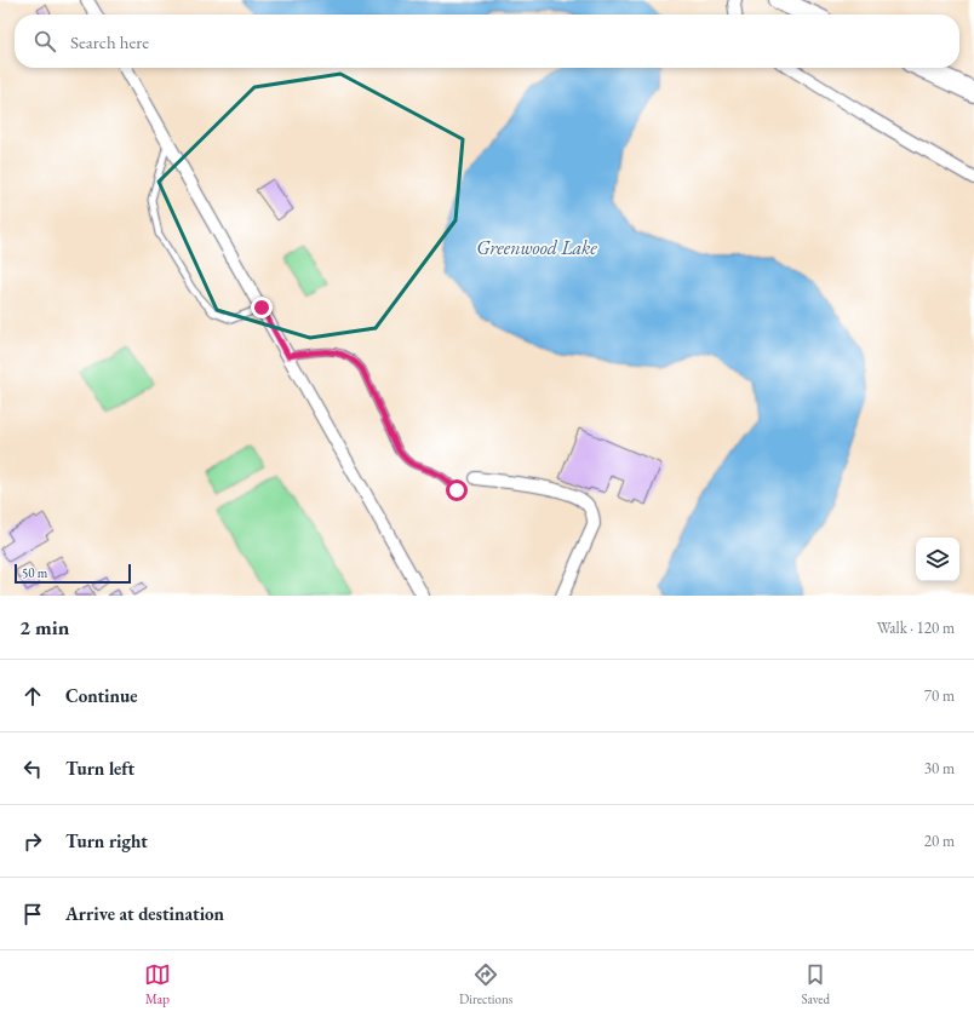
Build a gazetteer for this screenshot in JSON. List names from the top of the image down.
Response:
{
  "water": ["Greenwood Lake"],
  "scale_bar": "50 m",
  "page": {
    "search": "Search here",
    "scale": "50 m",
    "heading": ["2 min", "Walk · 120 m"],
    "list": [
      ["Continue", "70 m"],
      ["Turn left", "30 m"],
      ["Turn right", "20 m"],
      "Arrive at destination"
    ],
    "nav": ["Map", "Directions", "Saved"]
  }
}
